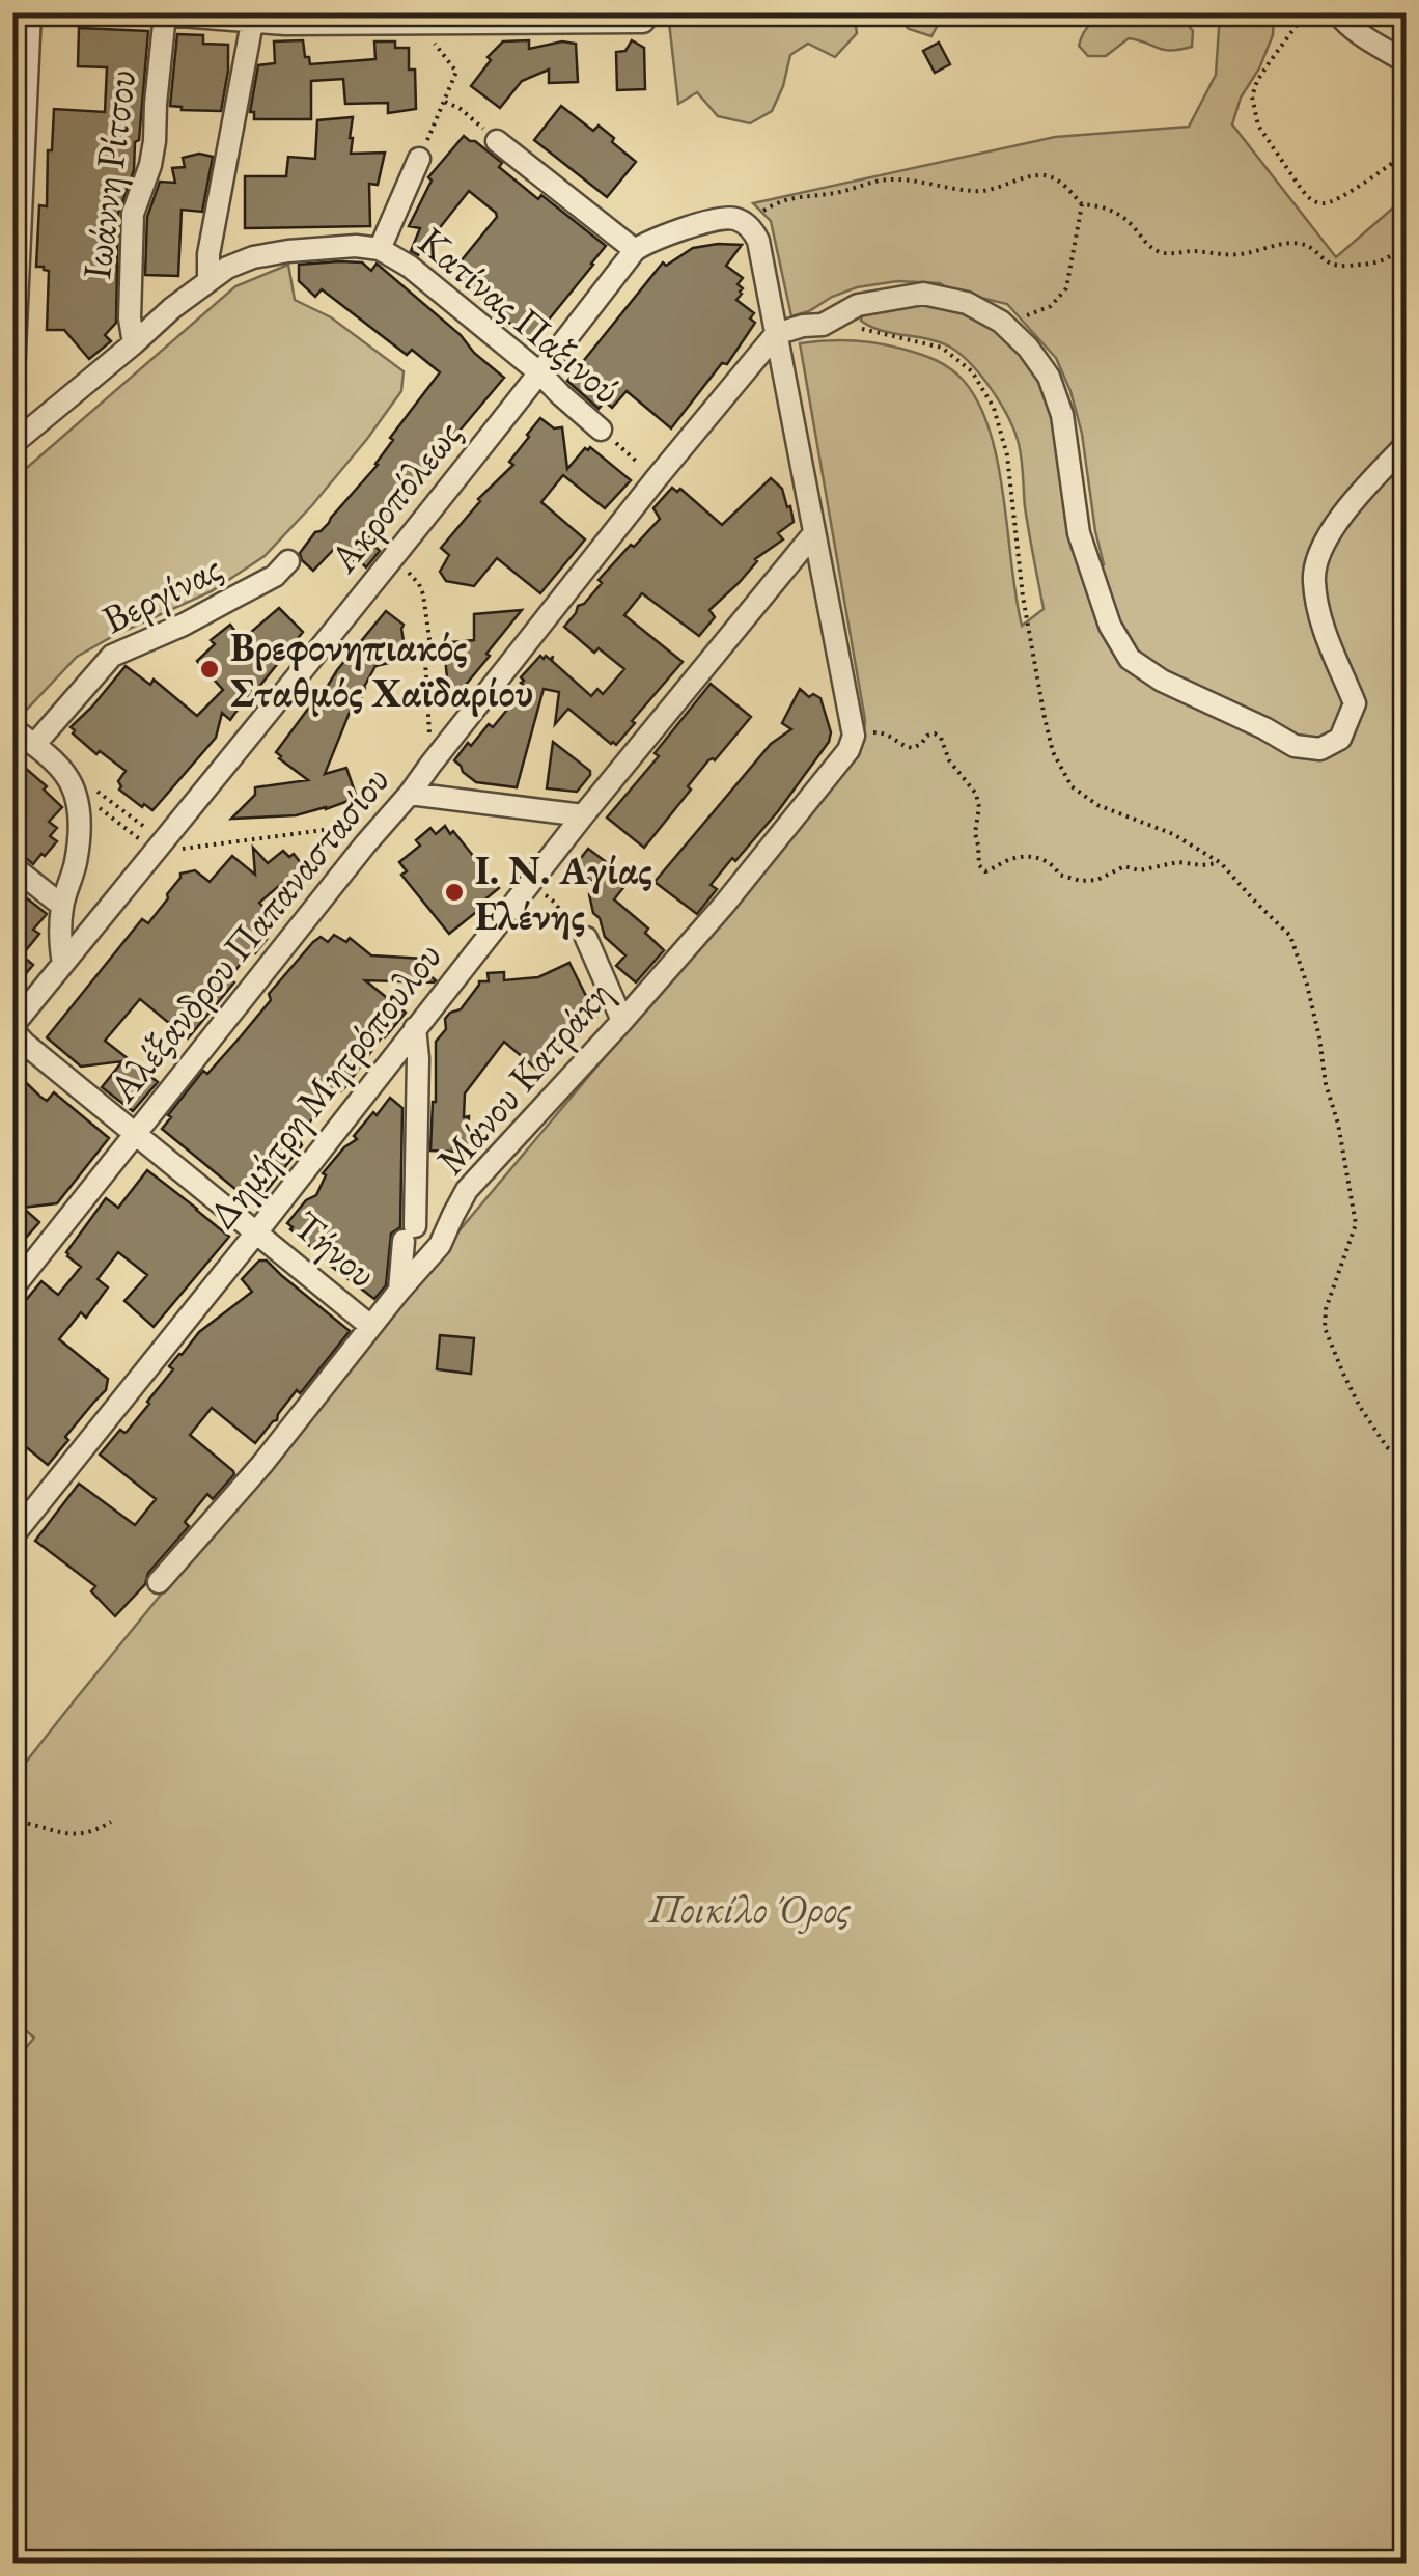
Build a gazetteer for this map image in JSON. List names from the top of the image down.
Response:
{
  "streets": {
    "street": [
      "Ιωάννη Ρίτσου",
      "Κατίνας Παξινού",
      "Ακροπόλεως",
      "Βεργίνας",
      "Αλέξανδρου Παπαναστασίου",
      "Μάνου Κατράκη",
      "Δημήτρη Μητρόπουλου",
      "Τήνου"
    ]
  },
  "crossings": [
    ["Ιωάννη Ρίτσου", "Κατίνας Παξινού"],
    ["Κατίνας Παξινού", "Ακροπόλεως"],
    ["Κατίνας Παξινού", "Αλέξανδρου Παπαναστασίου"],
    ["Ακροπόλεως", "Τήνου"],
    ["Αλέξανδρου Παπαναστασίου", "Τήνου"],
    ["Μάνου Κατράκη", "Τήνου"],
    ["Δημήτρη Μητρόπουλου", "Τήνου"]
  ],
  "parks": ["Ποικίλο Όρος"],
  "places": ["Βρεφονηπιακός Σταθμός Χαϊδαρίου", "Ι. Ν. Αγίας Ελένης"]
}
